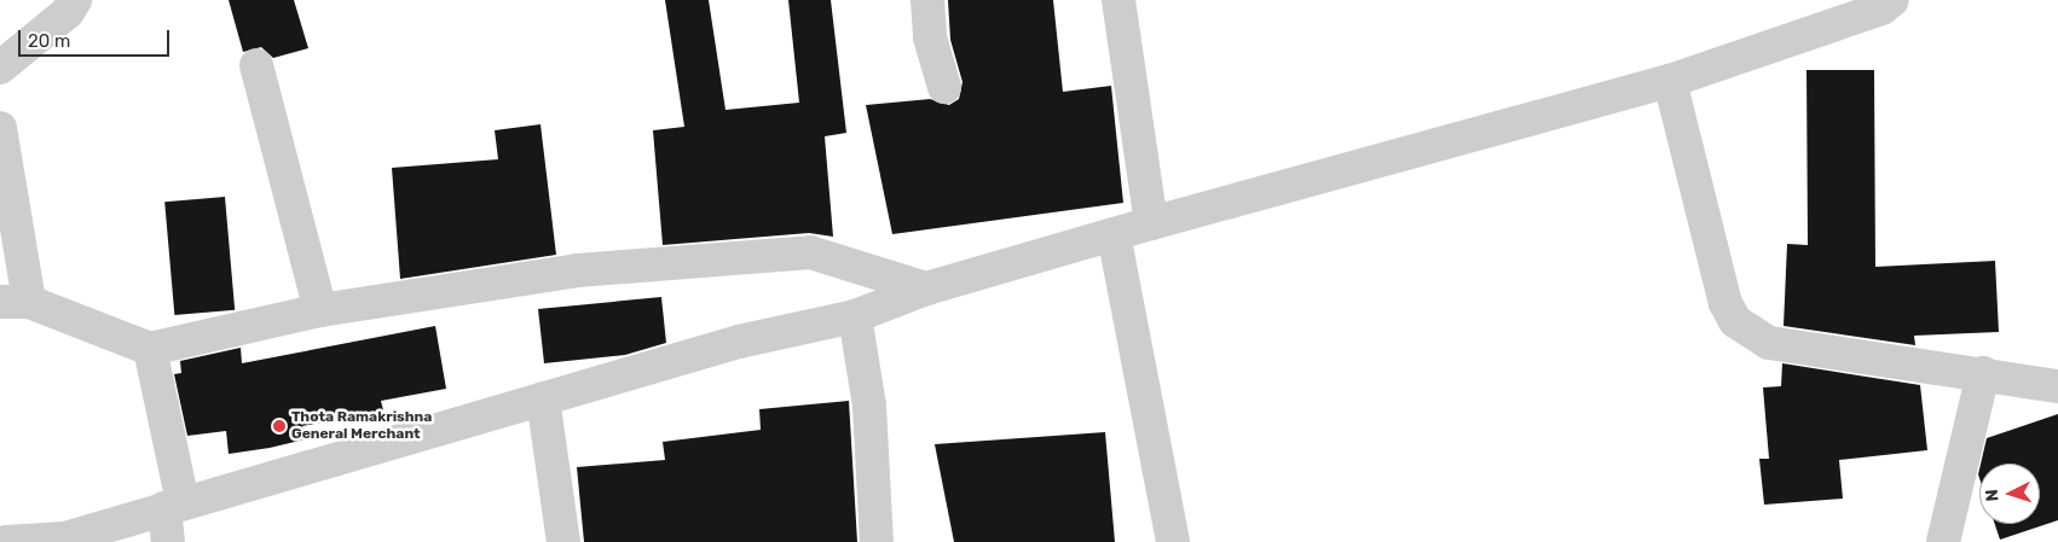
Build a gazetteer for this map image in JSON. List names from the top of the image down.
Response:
{
  "places": ["Thota Ramakrishna General Merchant"],
  "scale_bar": "20 m",
  "north": "left"
}
